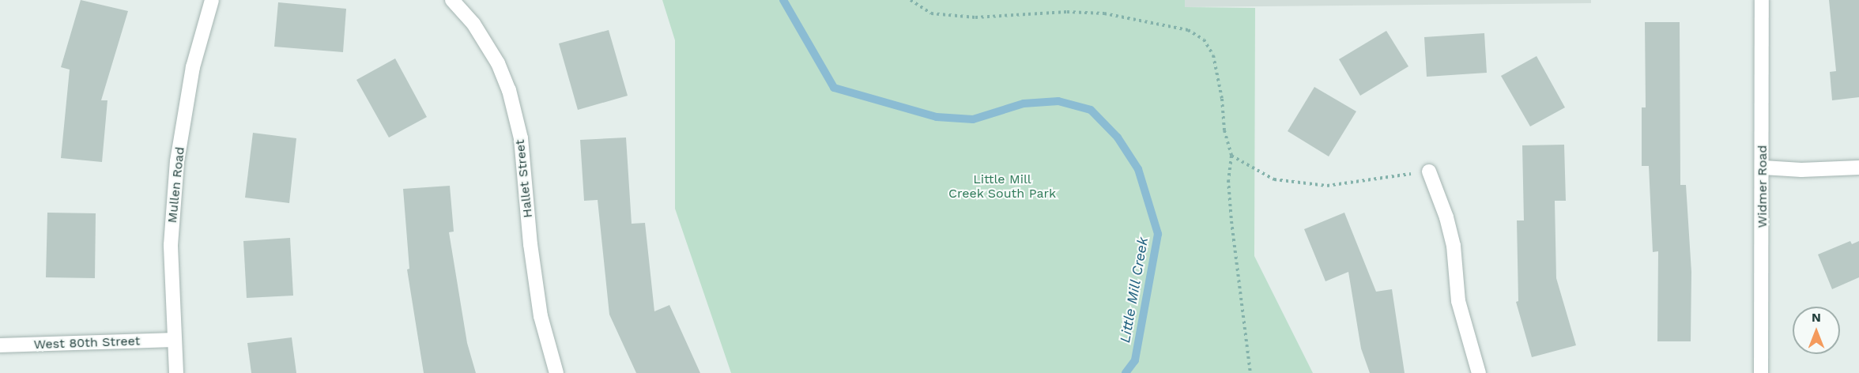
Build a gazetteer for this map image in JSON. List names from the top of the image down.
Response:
{
  "streets": {
    "street": [
      "Hallet Street",
      "Mullen Road",
      "Widmer Road",
      "West 80th Street"
    ]
  },
  "crossings": [
    ["Mullen Road", "West 80th Street"]
  ],
  "water": ["Little Mill Creek"],
  "parks": ["Little Mill Creek South Park"],
  "north": "top"
}
